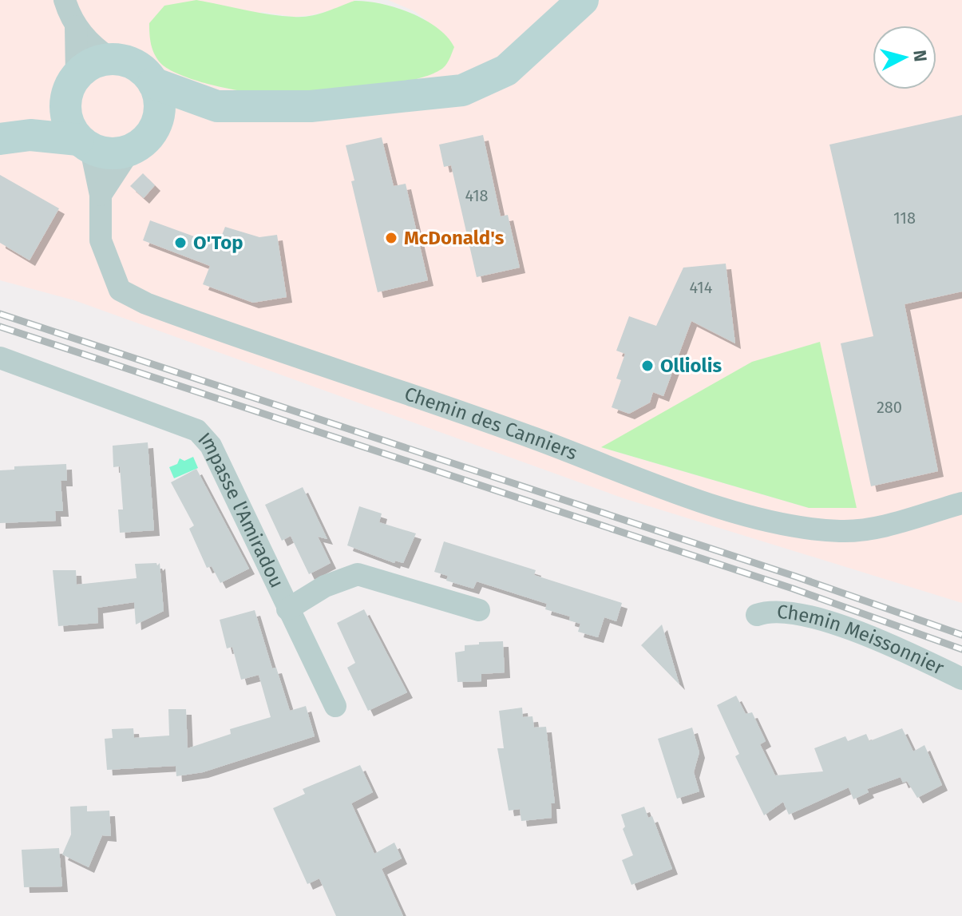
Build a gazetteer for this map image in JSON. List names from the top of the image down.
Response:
{
  "streets": {
    "street": ["Chemin des Canniers", "Impasse l'Amiradou", "Chemin Meissonnier"]
  },
  "places": ["McDonald's", "O'Top", "Olliolis"],
  "house_numbers": [
    "418",
    "118",
    "414",
    "280"
  ],
  "north": "right"
}
